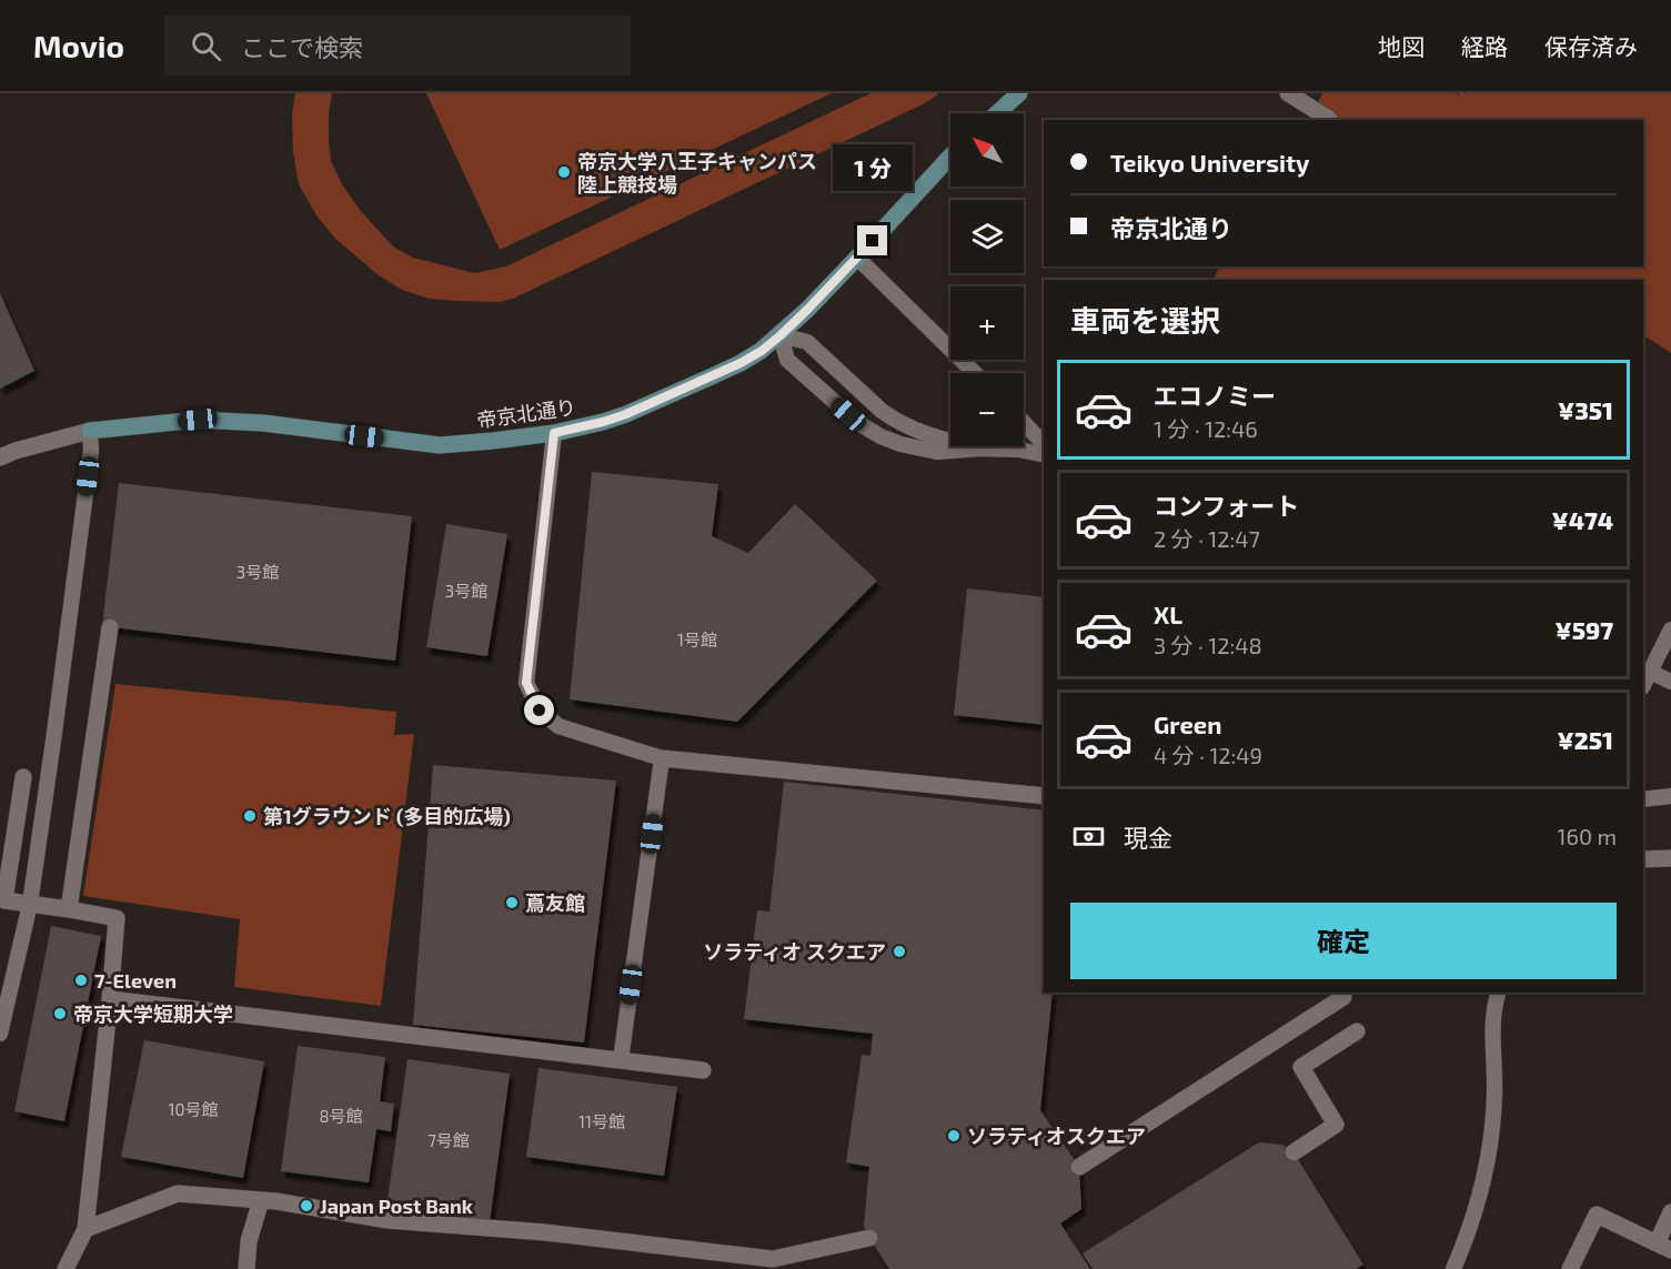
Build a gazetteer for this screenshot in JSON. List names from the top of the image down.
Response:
{
  "streets": {
    "street": ["帝京北通り"]
  },
  "places": [
    "帝京大学八王子キャンパス 陸上競技場",
    "第1グラウンド (多目的広場)",
    "蔦友館",
    "ソラティオ スクエア",
    "7-Eleven",
    "帝京大学短期大学",
    "ソラティオスクエア",
    "Japan Post Bank"
  ],
  "house_numbers": [
    "3号館",
    "3号館",
    "1号館",
    "10号館",
    "8号館",
    "11号館",
    "7号館"
  ],
  "north": "top left",
  "page": {
    "header": "Movio",
    "search": "ここで検索",
    "nav": ["地図", "経路", "保存済み"],
    "map_buttons": ["+", "−"],
    "banner": ["Teikyo University", "帝京北通り"],
    "bubble": "1 分",
    "heading": "車両を選択",
    "list": [
      {
        "name": "エコノミー",
        "note": "1 分 · 12:46",
        "value": "¥351"
      },
      {
        "name": "コンフォート",
        "note": "2 分 · 12:47",
        "value": "¥474"
      },
      {
        "name": "XL",
        "note": "3 分 · 12:48",
        "value": "¥597"
      },
      {
        "name": "Green",
        "note": "4 分 · 12:49",
        "value": "¥251"
      }
    ],
    "pay": ["現金", "160 m"],
    "buttons": "確定"
  }
}
